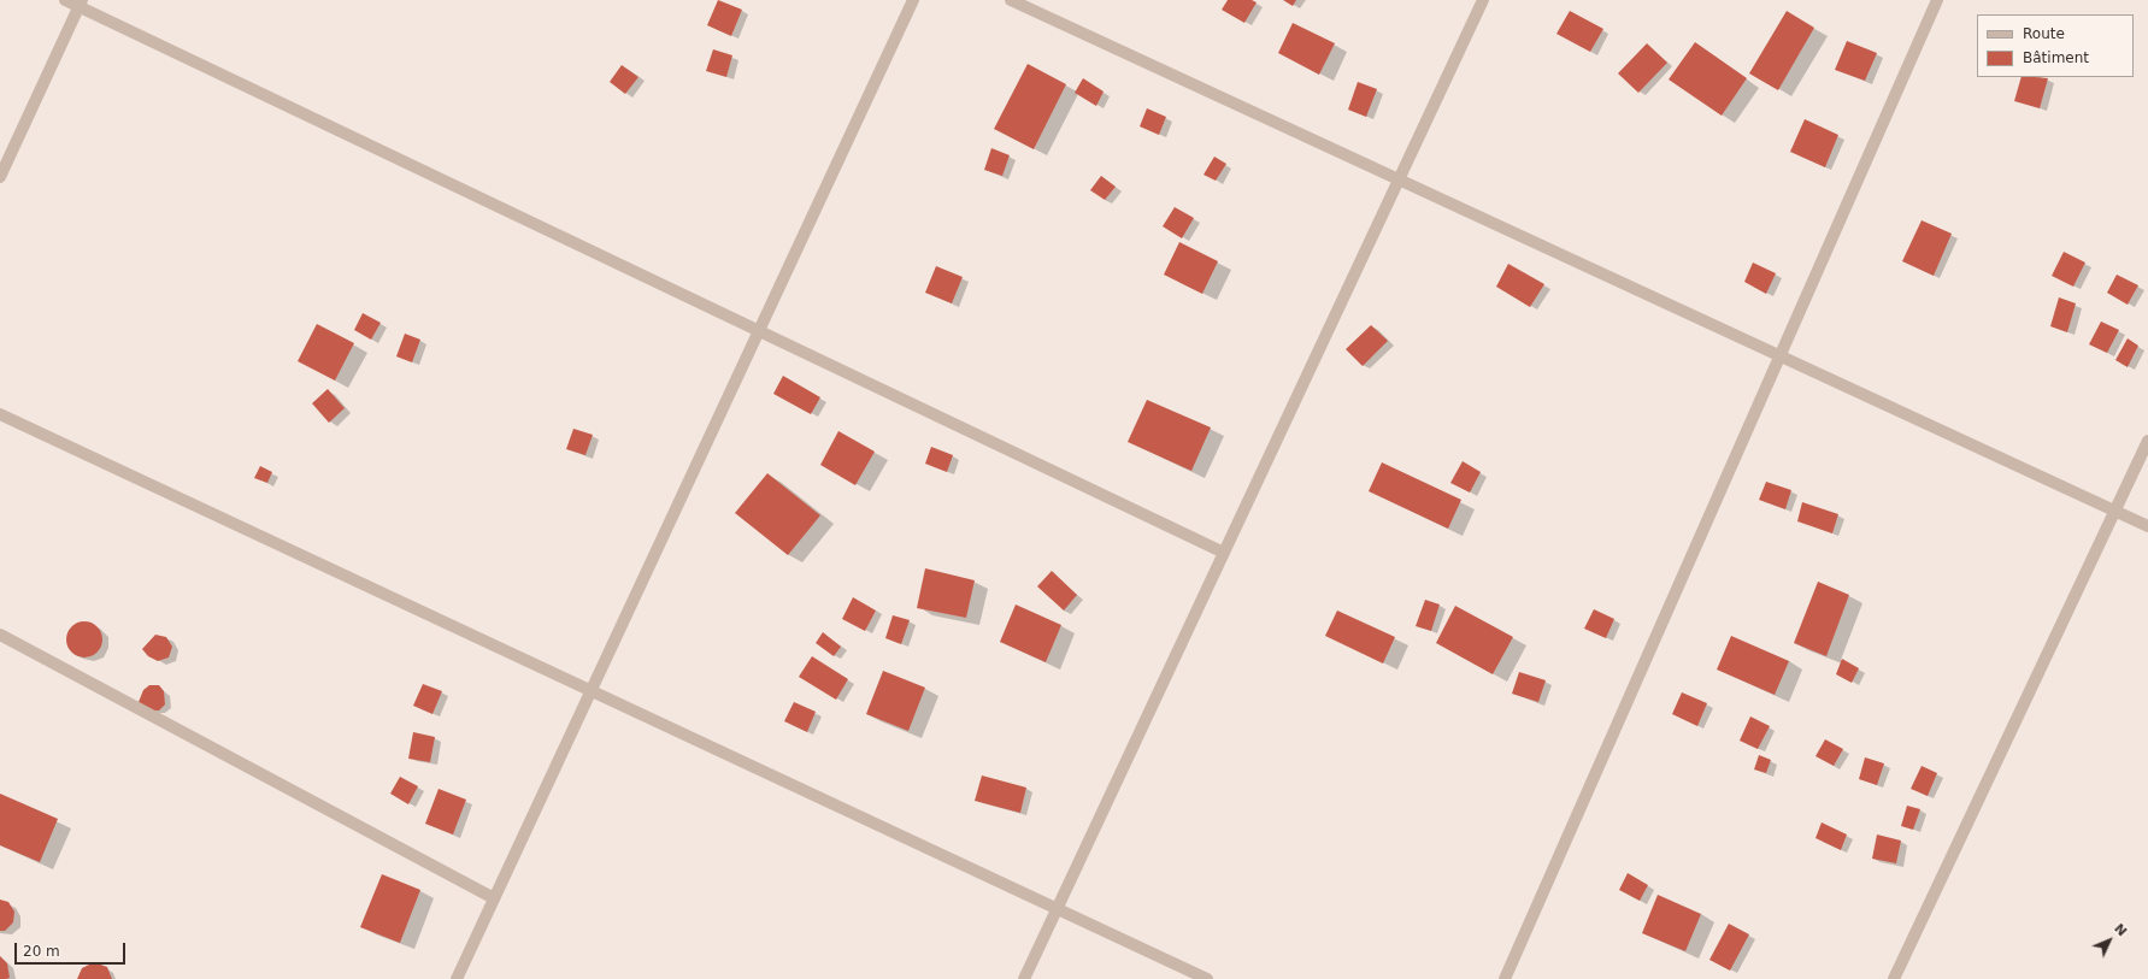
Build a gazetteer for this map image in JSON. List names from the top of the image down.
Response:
{
  "legend": ["Route", "Bâtiment"],
  "scale_bar": "20 m",
  "north": "top right"
}
